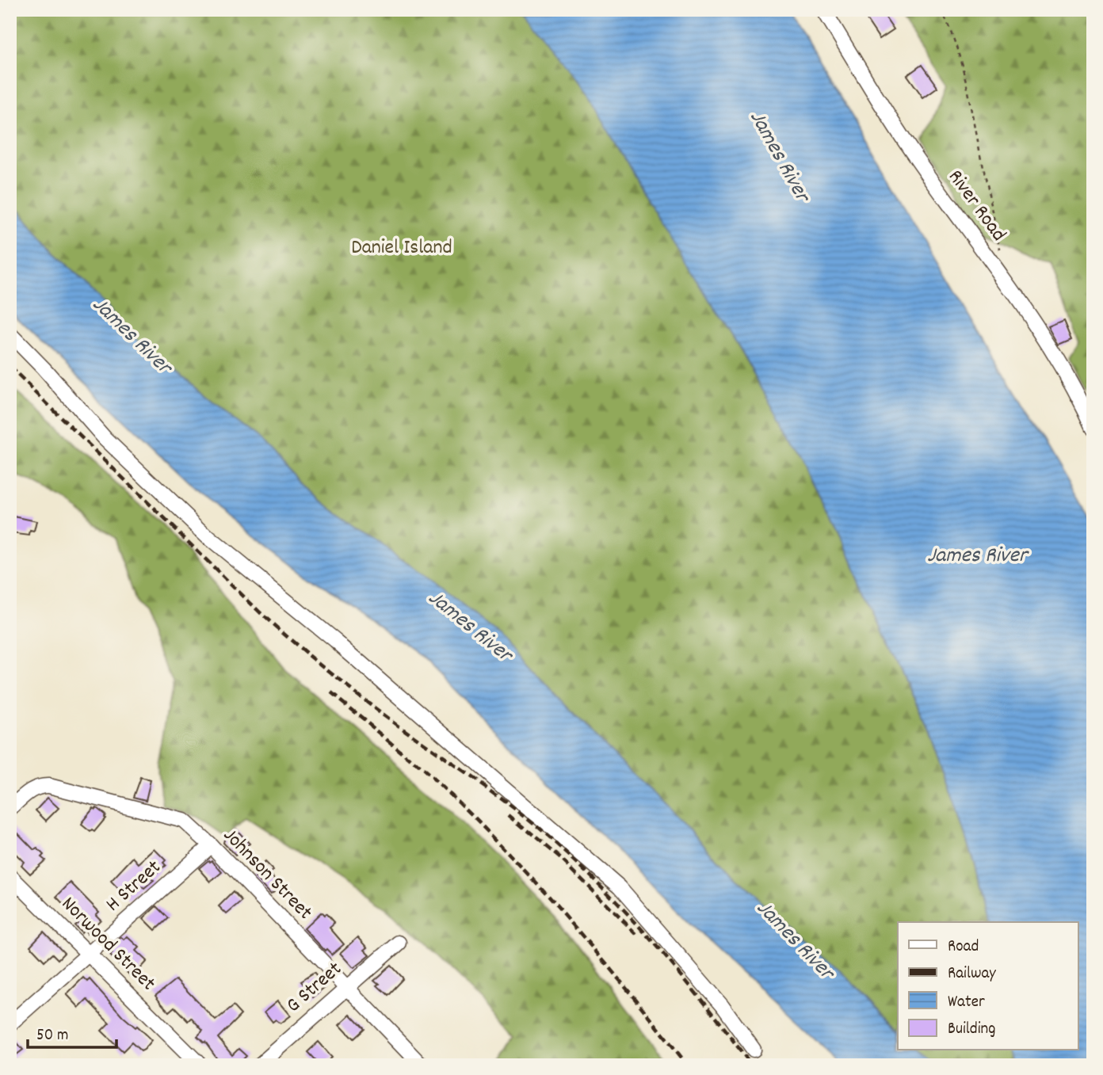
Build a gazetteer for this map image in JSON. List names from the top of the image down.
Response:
{
  "streets": {
    "street": [
      "River Road",
      "Johnson Street",
      "H Street",
      "Norwood Street",
      "G Street"
    ]
  },
  "crossings": [
    ["Johnson Street", "H Street"],
    ["Johnson Street", "G Street"],
    ["H Street", "Norwood Street"]
  ],
  "water": ["James River"],
  "parks": ["Daniel Island"],
  "legend": [
    "Road",
    "Railway",
    "Water",
    "Building"
  ],
  "scale_bar": "50 m"
}
